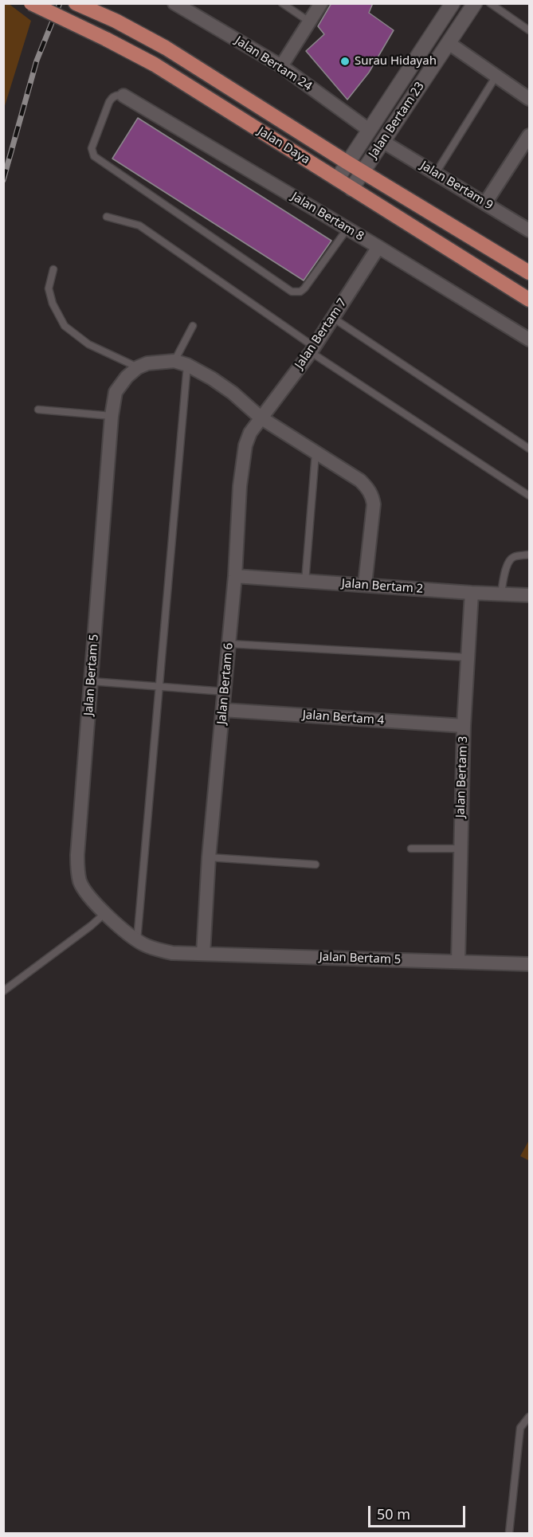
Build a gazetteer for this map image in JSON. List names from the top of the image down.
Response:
{
  "streets": {
    "main road": ["Jalan Daya"],
    "street": [
      "Jalan Bertam 24",
      "Jalan Bertam 23",
      "Jalan Bertam 9",
      "Jalan Bertam 8",
      "Jalan Bertam 7",
      "Jalan Bertam 2",
      "Jalan Bertam 5",
      "Jalan Bertam 6",
      "Jalan Bertam 4",
      "Jalan Bertam 3"
    ]
  },
  "crossings": [
    ["Jalan Bertam 24", "Jalan Bertam 23"],
    ["Jalan Bertam 23", "Jalan Daya"],
    ["Jalan Bertam 23", "Jalan Bertam 9"],
    ["Jalan Bertam 8", "Jalan Bertam 7"],
    ["Jalan Bertam 7", "Jalan Bertam 6"],
    ["Jalan Bertam 2", "Jalan Bertam 6"],
    ["Jalan Bertam 2", "Jalan Bertam 3"],
    ["Jalan Bertam 5", "Jalan Bertam 6"],
    ["Jalan Bertam 5", "Jalan Bertam 3"],
    ["Jalan Bertam 6", "Jalan Bertam 4"],
    ["Jalan Bertam 4", "Jalan Bertam 3"]
  ],
  "places": ["Surau Hidayah"],
  "scale_bar": "50 m"
}
